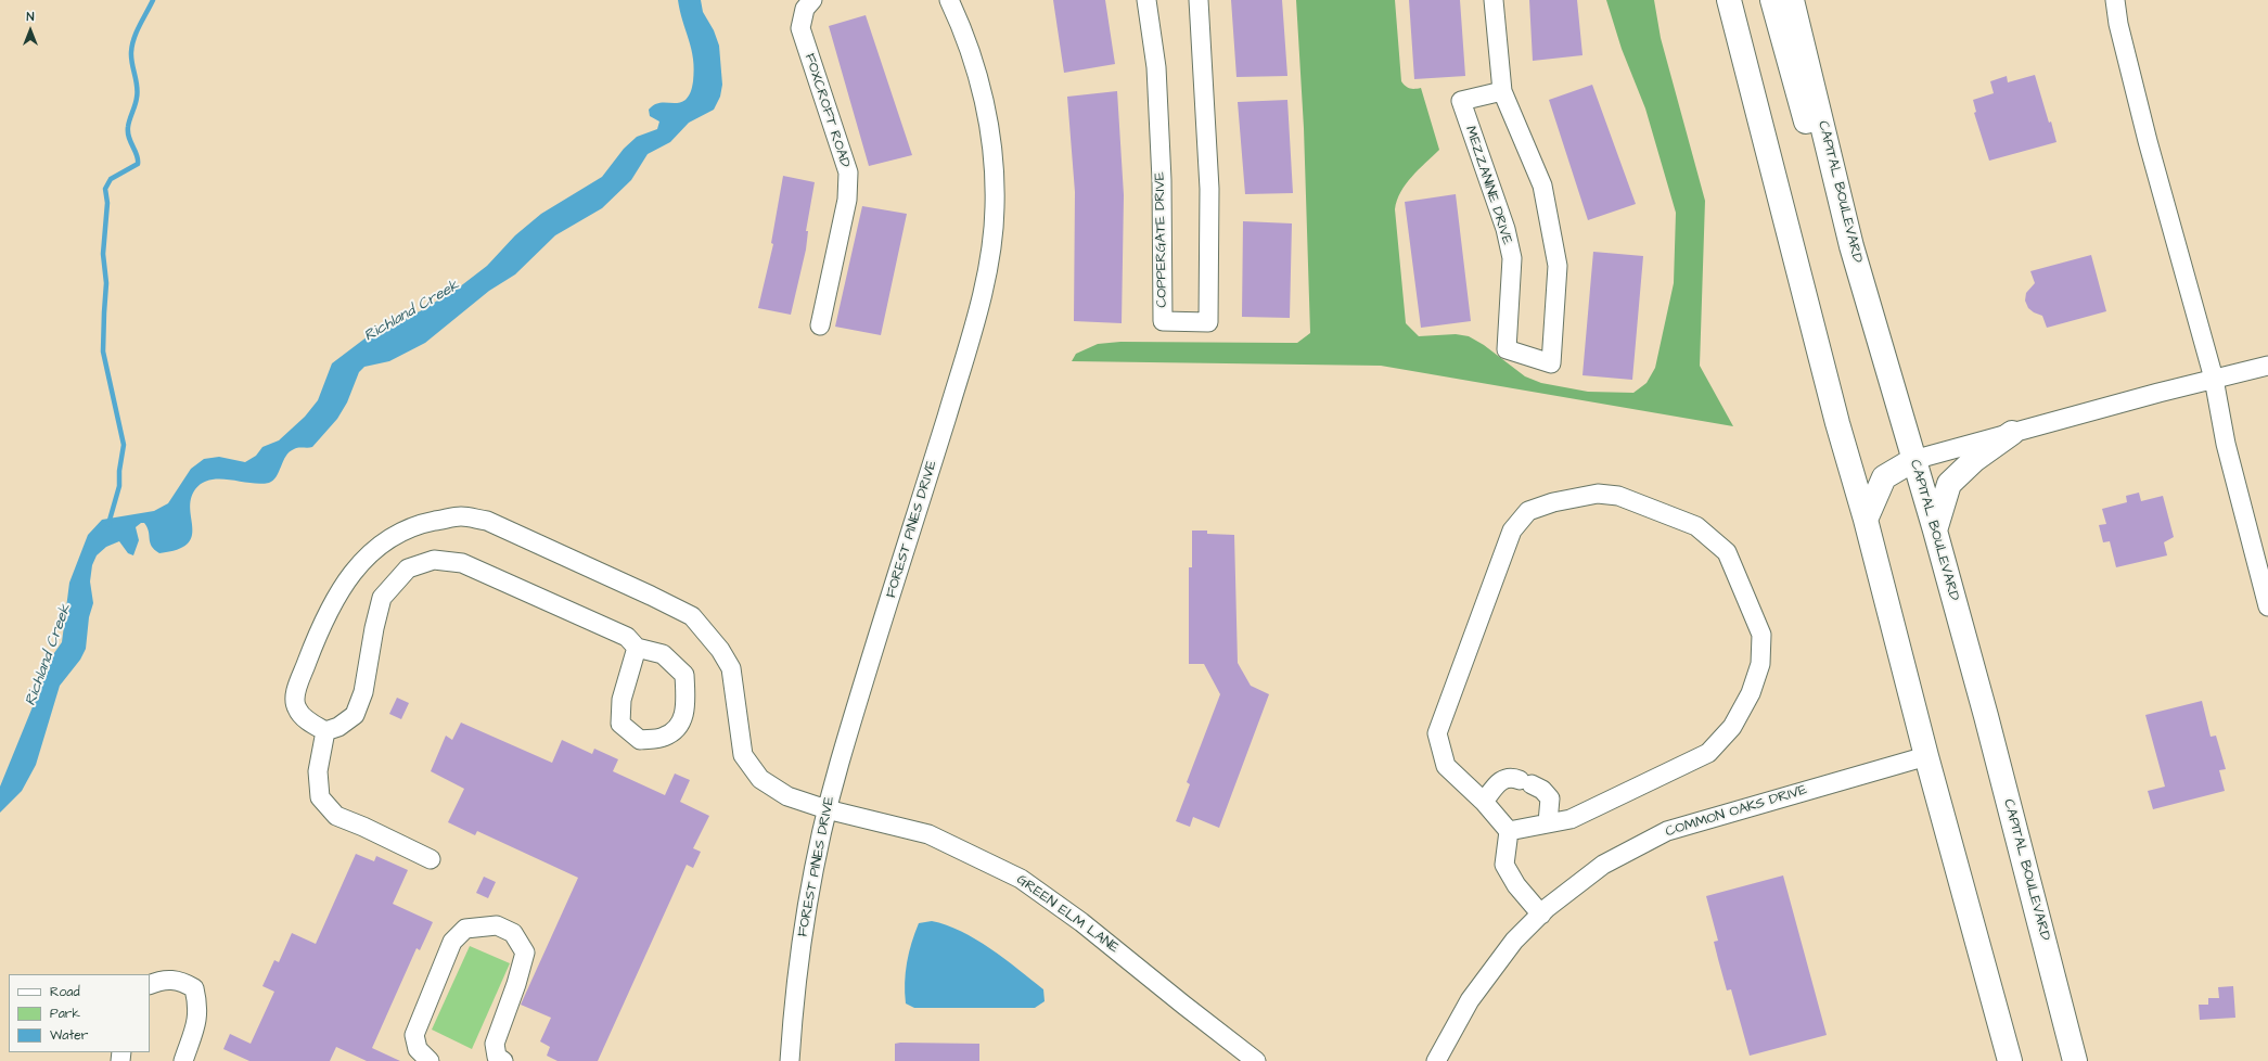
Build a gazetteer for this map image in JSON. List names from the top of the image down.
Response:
{
  "streets": {
    "highway": ["CAPITAL BOULEVARD"],
    "street": [
      "FOXCROFT ROAD",
      "MEZZANINE DRIVE",
      "COPPERGATE DRIVE",
      "FOREST PINES DRIVE",
      "COMMON OAKS DRIVE",
      "GREEN ELM LANE"
    ]
  },
  "crossings": [
    ["FOREST PINES DRIVE", "GREEN ELM LANE"]
  ],
  "water": ["Richland Creek"],
  "legend": ["Road", "Park", "Water"],
  "north": "top"
}
